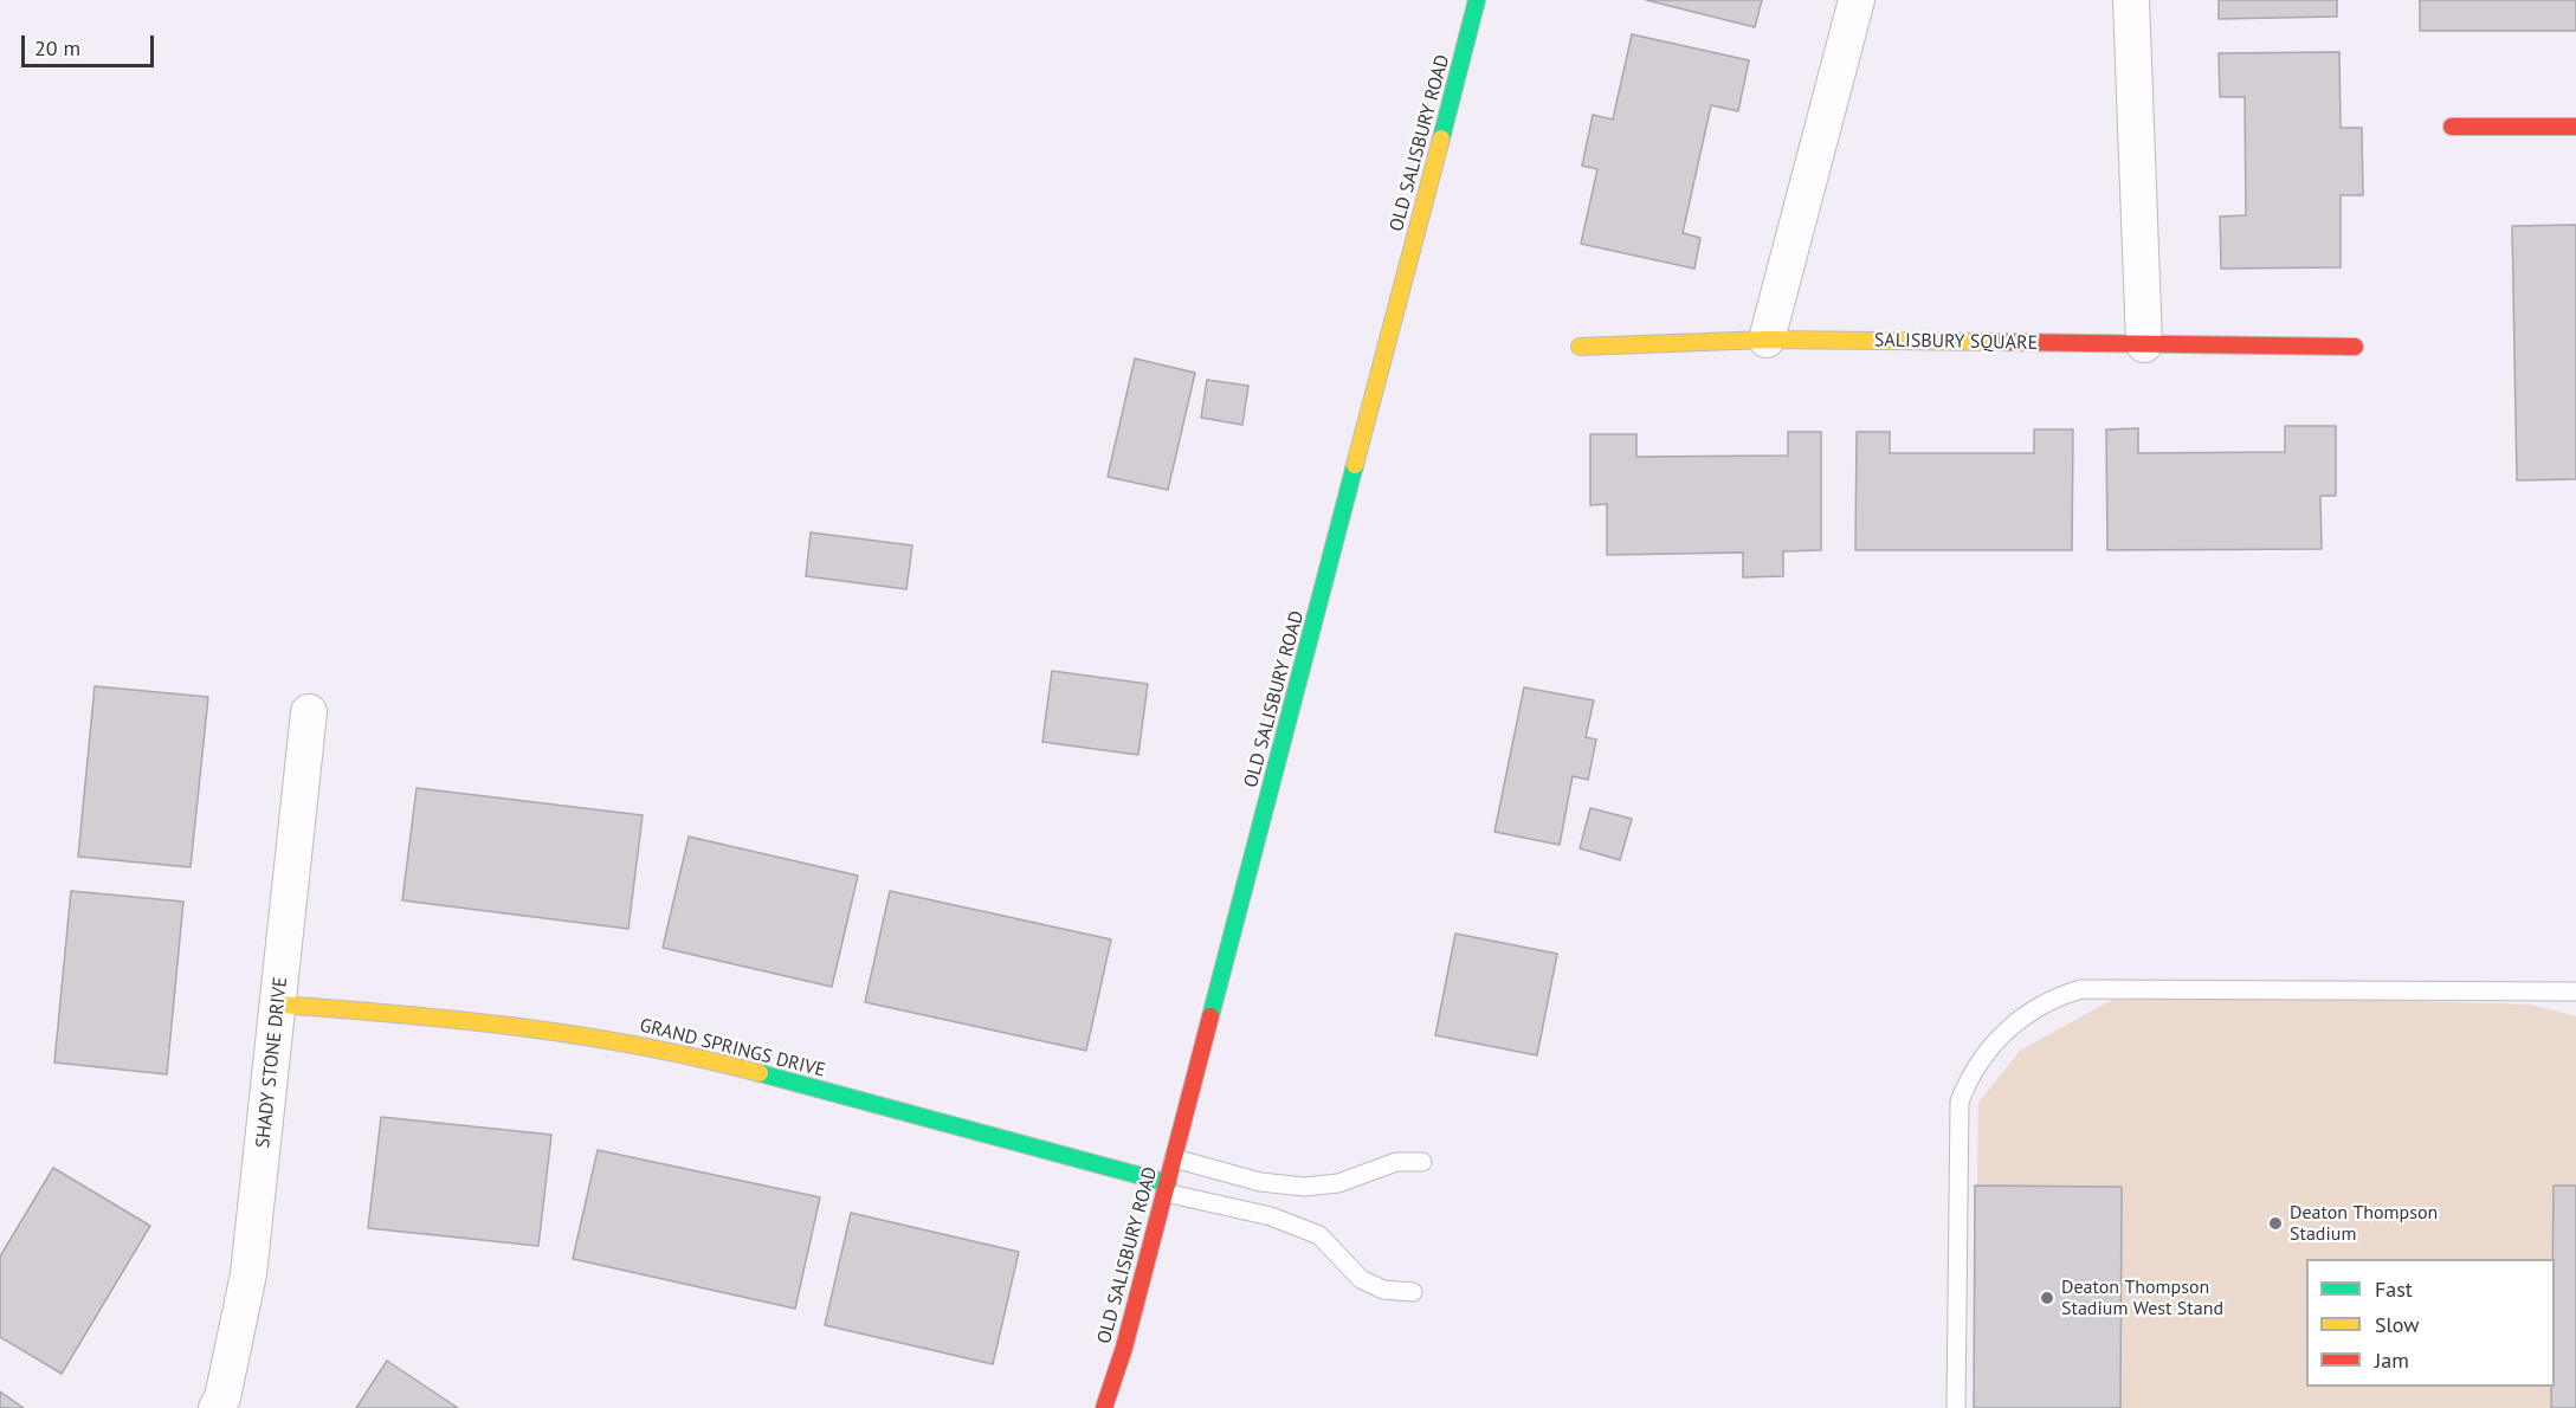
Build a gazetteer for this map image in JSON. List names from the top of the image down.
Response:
{
  "streets": {
    "street": [
      "OLD SALISBURY ROAD",
      "SALISBURY SQUARE",
      "GRAND SPRINGS DRIVE",
      "SHADY STONE DRIVE"
    ]
  },
  "crossings": [
    ["OLD SALISBURY ROAD", "GRAND SPRINGS DRIVE"],
    ["GRAND SPRINGS DRIVE", "SHADY STONE DRIVE"]
  ],
  "places": ["Deaton Thompson Stadium", "Deaton Thompson Stadium West Stand"],
  "legend": ["Fast", "Slow", "Jam"],
  "scale_bar": "20 m"
}
